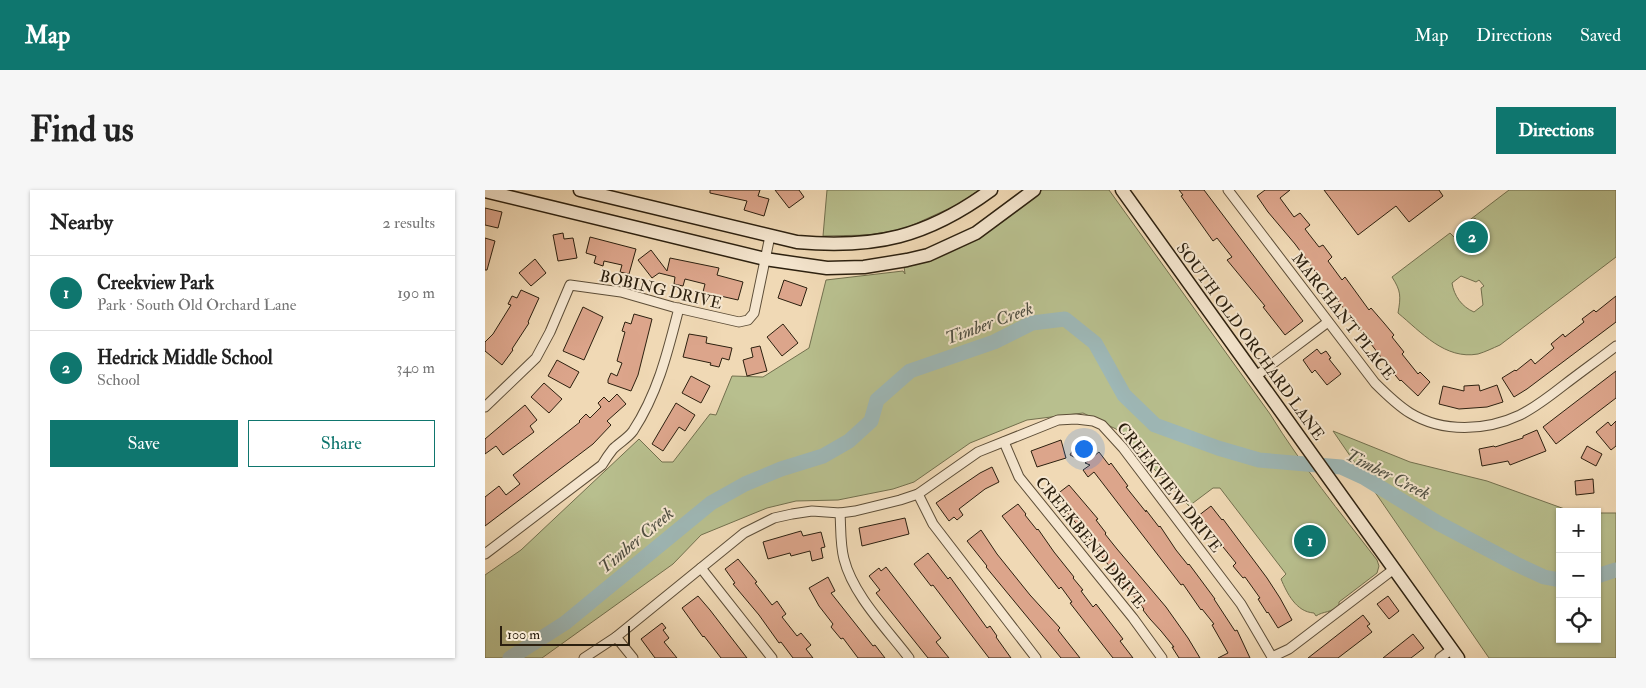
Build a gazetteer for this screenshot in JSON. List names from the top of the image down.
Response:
{
  "streets": {
    "main road": ["SOUTH OLD ORCHARD LANE"],
    "street": [
      "BOBING DRIVE",
      "MARCHANT PLACE",
      "CREEKVIEW DRIVE",
      "CREEKBEND DRIVE"
    ]
  },
  "crossings": [
    ["SOUTH OLD ORCHARD LANE", "CREEKVIEW DRIVE"],
    ["CREEKVIEW DRIVE", "CREEKBEND DRIVE"]
  ],
  "water": ["Timber Creek"],
  "scale_bar": "100 m",
  "page": {
    "header": "Map",
    "nav": ["Map", "Directions", "Saved"],
    "buttons": [
      "Directions",
      ["Save", "Share"]
    ],
    "title": "Find us",
    "heading": ["Nearby", "2 results"],
    "pins": ["2", "1"],
    "list": [
      {
        "mark": "1",
        "name": "Creekview Park",
        "note": "Park · South Old Orchard Lane",
        "value": "190 m"
      },
      {
        "mark": "2",
        "name": "Hedrick Middle School",
        "note": "School",
        "value": "340 m"
      }
    ],
    "map_buttons": ["+", "−"],
    "scale": "100 m"
  }
}
